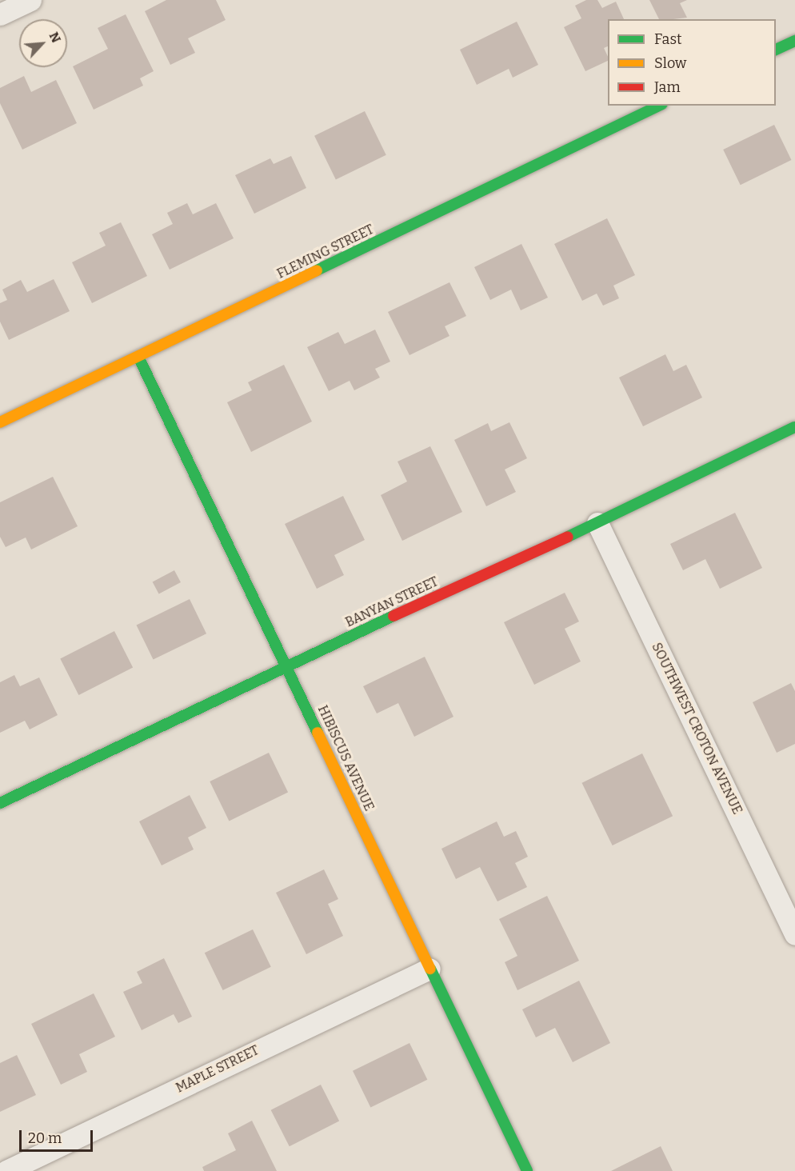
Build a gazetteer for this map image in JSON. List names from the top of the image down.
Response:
{
  "streets": {
    "street": [
      "FLEMING STREET",
      "BANYAN STREET",
      "SOUTHWEST CROTON AVENUE",
      "HIBISCUS AVENUE",
      "MAPLE STREET"
    ]
  },
  "crossings": [
    ["FLEMING STREET", "HIBISCUS AVENUE"],
    ["BANYAN STREET", "SOUTHWEST CROTON AVENUE"],
    ["BANYAN STREET", "HIBISCUS AVENUE"],
    ["HIBISCUS AVENUE", "MAPLE STREET"]
  ],
  "legend": ["Fast", "Slow", "Jam"],
  "scale_bar": "20 m",
  "north": "top right"
}
